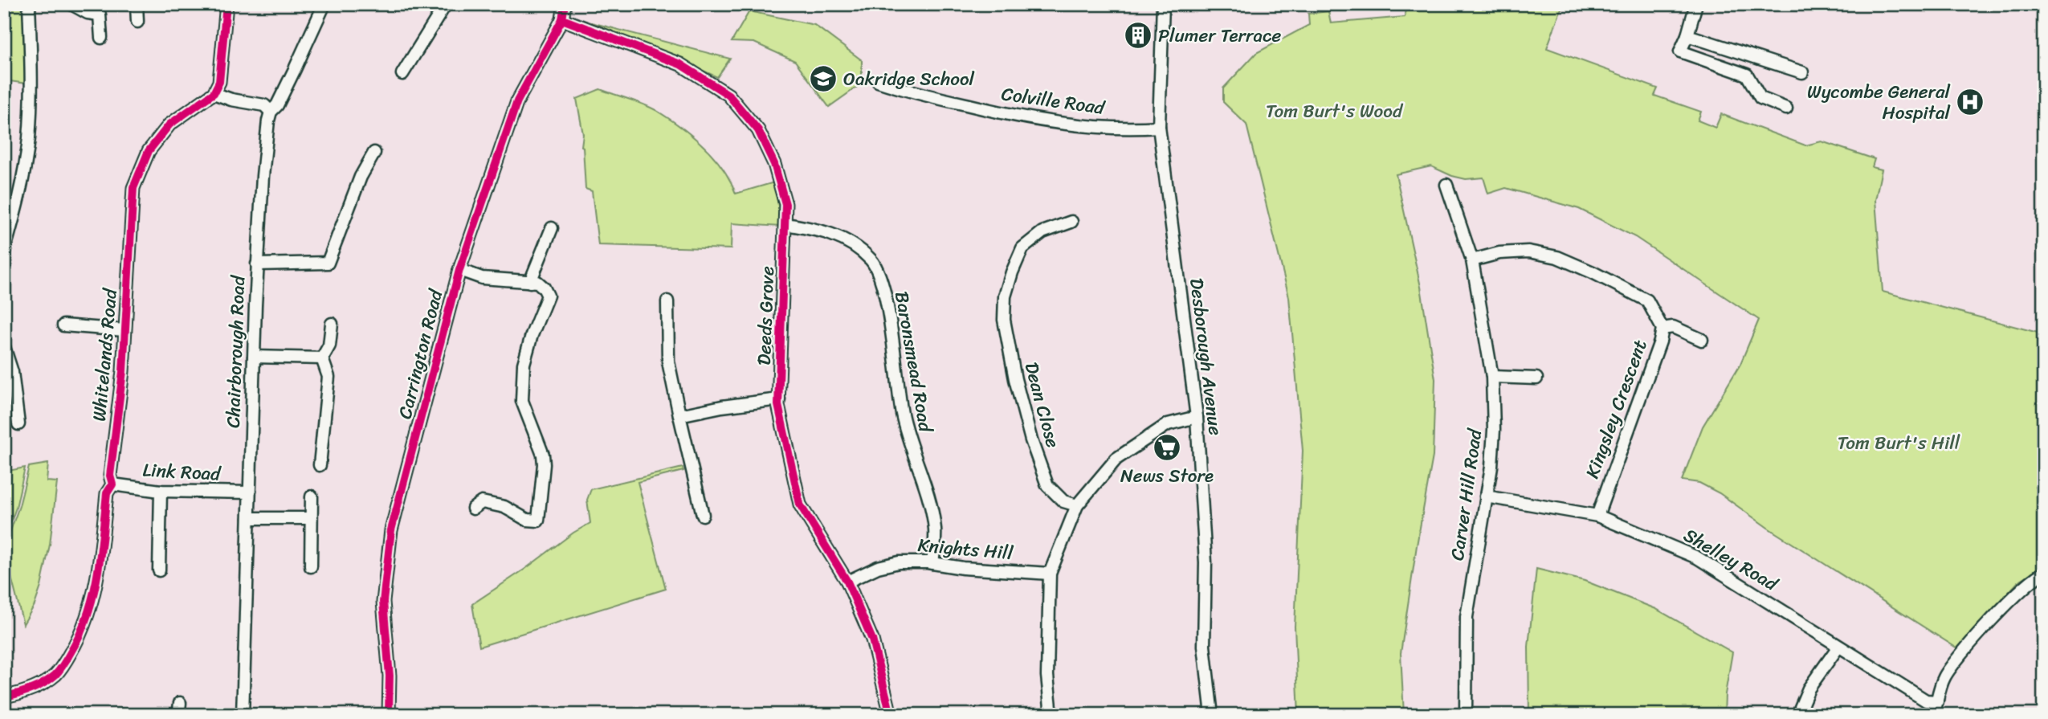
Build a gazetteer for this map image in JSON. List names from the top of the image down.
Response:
{
  "streets": {
    "street": [
      "Colville Road",
      "Deeds Grove",
      "Chairborough Road",
      "Carrington Road",
      "Whitelands Road",
      "Desborough Avenue",
      "Baronsmead Road",
      "Dean Close",
      "Kingsley Crescent",
      "Link Road",
      "Carver Hill Road",
      "Knights Hill",
      "Shelley Road"
    ]
  },
  "crossings": [
    ["Colville Road", "Desborough Avenue"],
    ["Deeds Grove", "Carrington Road"],
    ["Deeds Grove", "Baronsmead Road"],
    ["Deeds Grove", "Knights Hill"],
    ["Chairborough Road", "Link Road"],
    ["Whitelands Road", "Link Road"],
    ["Baronsmead Road", "Knights Hill"],
    ["Kingsley Crescent", "Carver Hill Road"],
    ["Kingsley Crescent", "Shelley Road"],
    ["Carver Hill Road", "Shelley Road"]
  ],
  "parks": ["Tom Burt's Wood", "Tom Burt's Hill"],
  "places": {
    "building": ["Plumer Terrace"],
    "school or university": ["Oakridge School"],
    "hospital": ["Wycombe General Hospital"],
    "supermarket": ["News Store"]
  }
}
